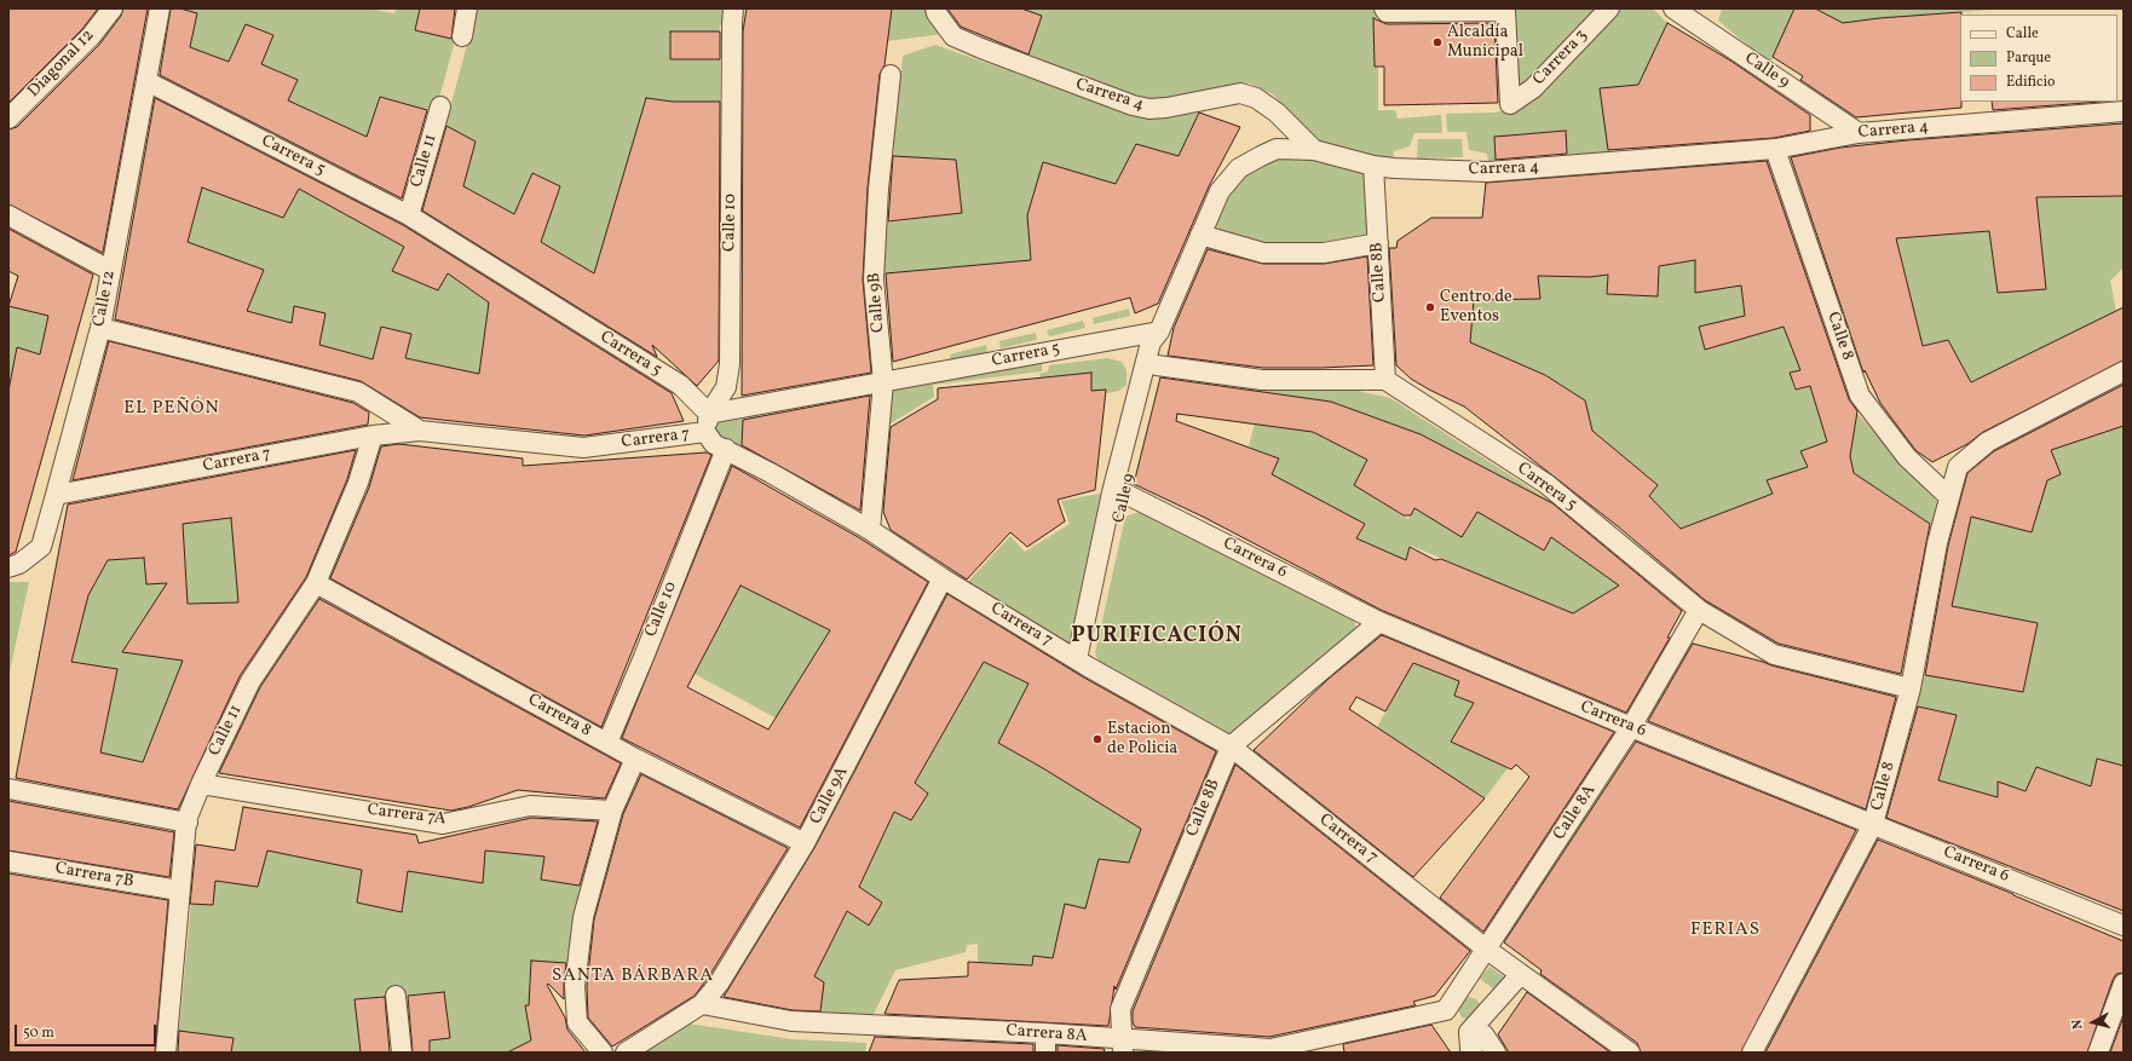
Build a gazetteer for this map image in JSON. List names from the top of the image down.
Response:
{
  "streets": {
    "street": [
      "Carrera 3",
      "Diagonal 12",
      "Calle 9",
      "Carrera 4",
      "Carrera 5",
      "Calle 11",
      "Calle 10",
      "Calle 8B",
      "Calle 12",
      "Calle 9B",
      "Calle 8",
      "Carrera 7",
      "Carrera 6",
      "Carrera 8",
      "Calle 9A",
      "Calle 8A",
      "Carrera 7A",
      "Carrera 7B",
      "Carrera 8A"
    ]
  },
  "crossings": [
    ["Calle 9", "Carrera 4"],
    ["Calle 9", "Carrera 5"],
    ["Calle 9", "Carrera 7"],
    ["Calle 9", "Carrera 6"],
    ["Carrera 4", "Calle 8B"],
    ["Carrera 4", "Calle 8"],
    ["Carrera 5", "Calle 11"],
    ["Carrera 5", "Calle 10"],
    ["Carrera 5", "Calle 8B"],
    ["Carrera 5", "Calle 12"],
    ["Carrera 5", "Calle 9B"],
    ["Carrera 5", "Calle 8"],
    ["Carrera 5", "Calle 8A"],
    ["Calle 11", "Carrera 7"],
    ["Calle 11", "Carrera 8"],
    ["Calle 11", "Carrera 7A"],
    ["Calle 11", "Carrera 7B"],
    ["Calle 10", "Carrera 7"],
    ["Calle 10", "Carrera 8"],
    ["Calle 8B", "Carrera 7"],
    ["Calle 8B", "Carrera 6"],
    ["Calle 8B", "Carrera 8A"],
    ["Calle 12", "Carrera 7"],
    ["Calle 9B", "Carrera 7"],
    ["Calle 8", "Carrera 6"],
    ["Carrera 7", "Calle 9A"],
    ["Carrera 7", "Calle 8A"],
    ["Carrera 6", "Calle 8A"],
    ["Carrera 8", "Calle 9A"],
    ["Calle 9A", "Carrera 8A"],
    ["Calle 8A", "Carrera 8A"]
  ],
  "districts": [
    "EL PEÑÓN",
    "PURIFICACIÓN",
    "FERIAS",
    "SANTA BÁRBARA"
  ],
  "places": ["Alcaldía Municipal", "Centro de Eventos", "Estacion de Policia"],
  "legend": ["Calle", "Parque", "Edificio"],
  "scale_bar": "50 m",
  "north": "left"
}
